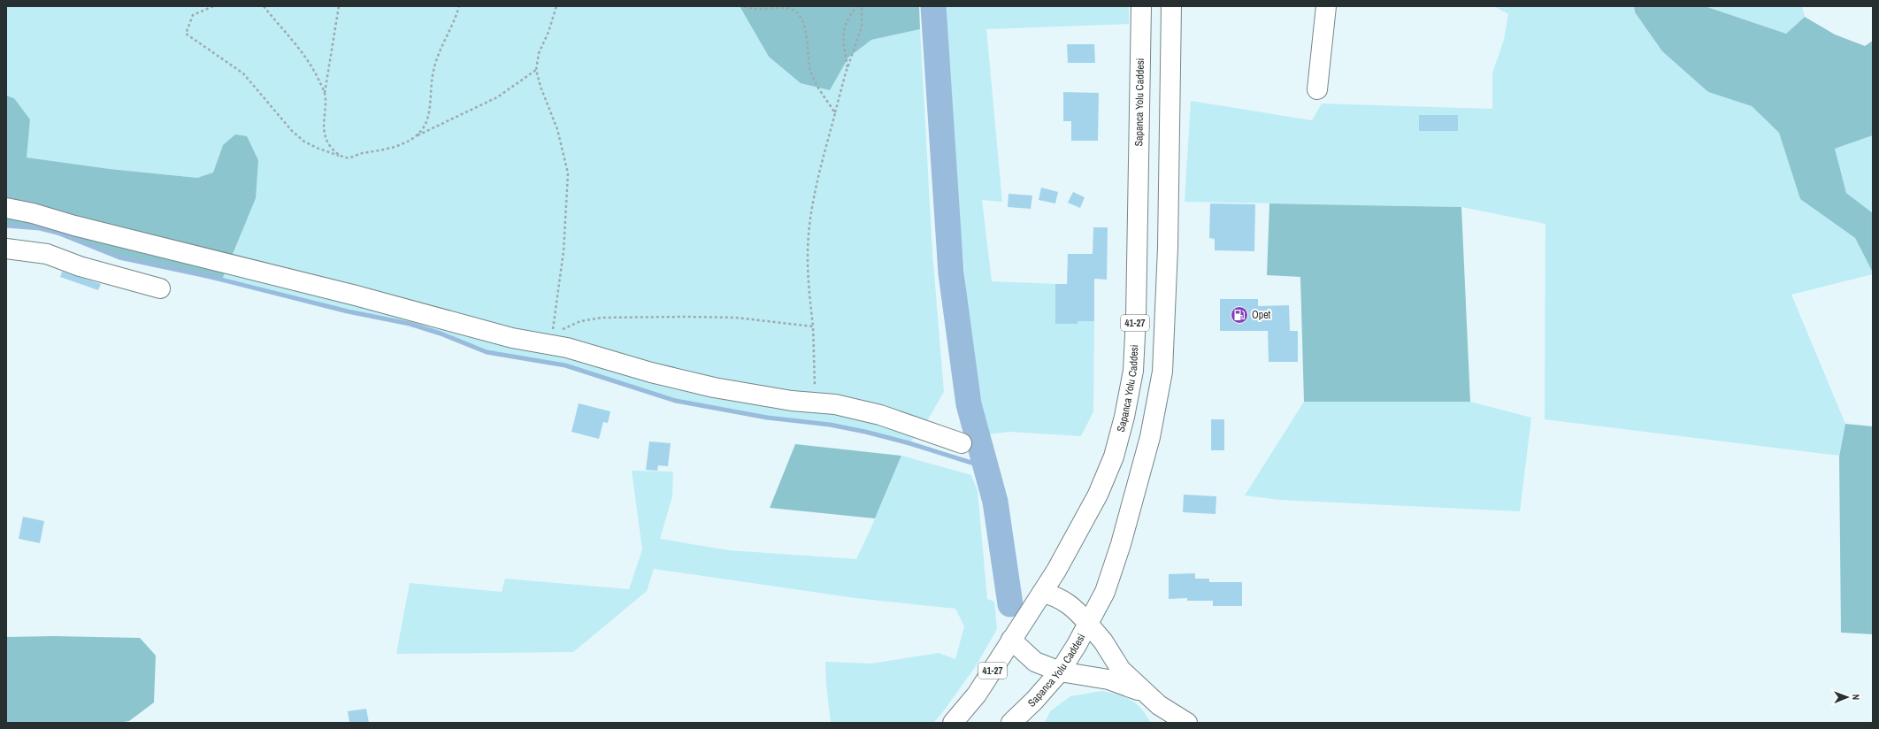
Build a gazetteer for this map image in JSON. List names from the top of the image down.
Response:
{
  "streets": {
    "main road": ["Sapanca Yolu Caddesi", "41-27"]
  },
  "places": {
    "fuel station": ["Opet"]
  },
  "north": "right"
}
